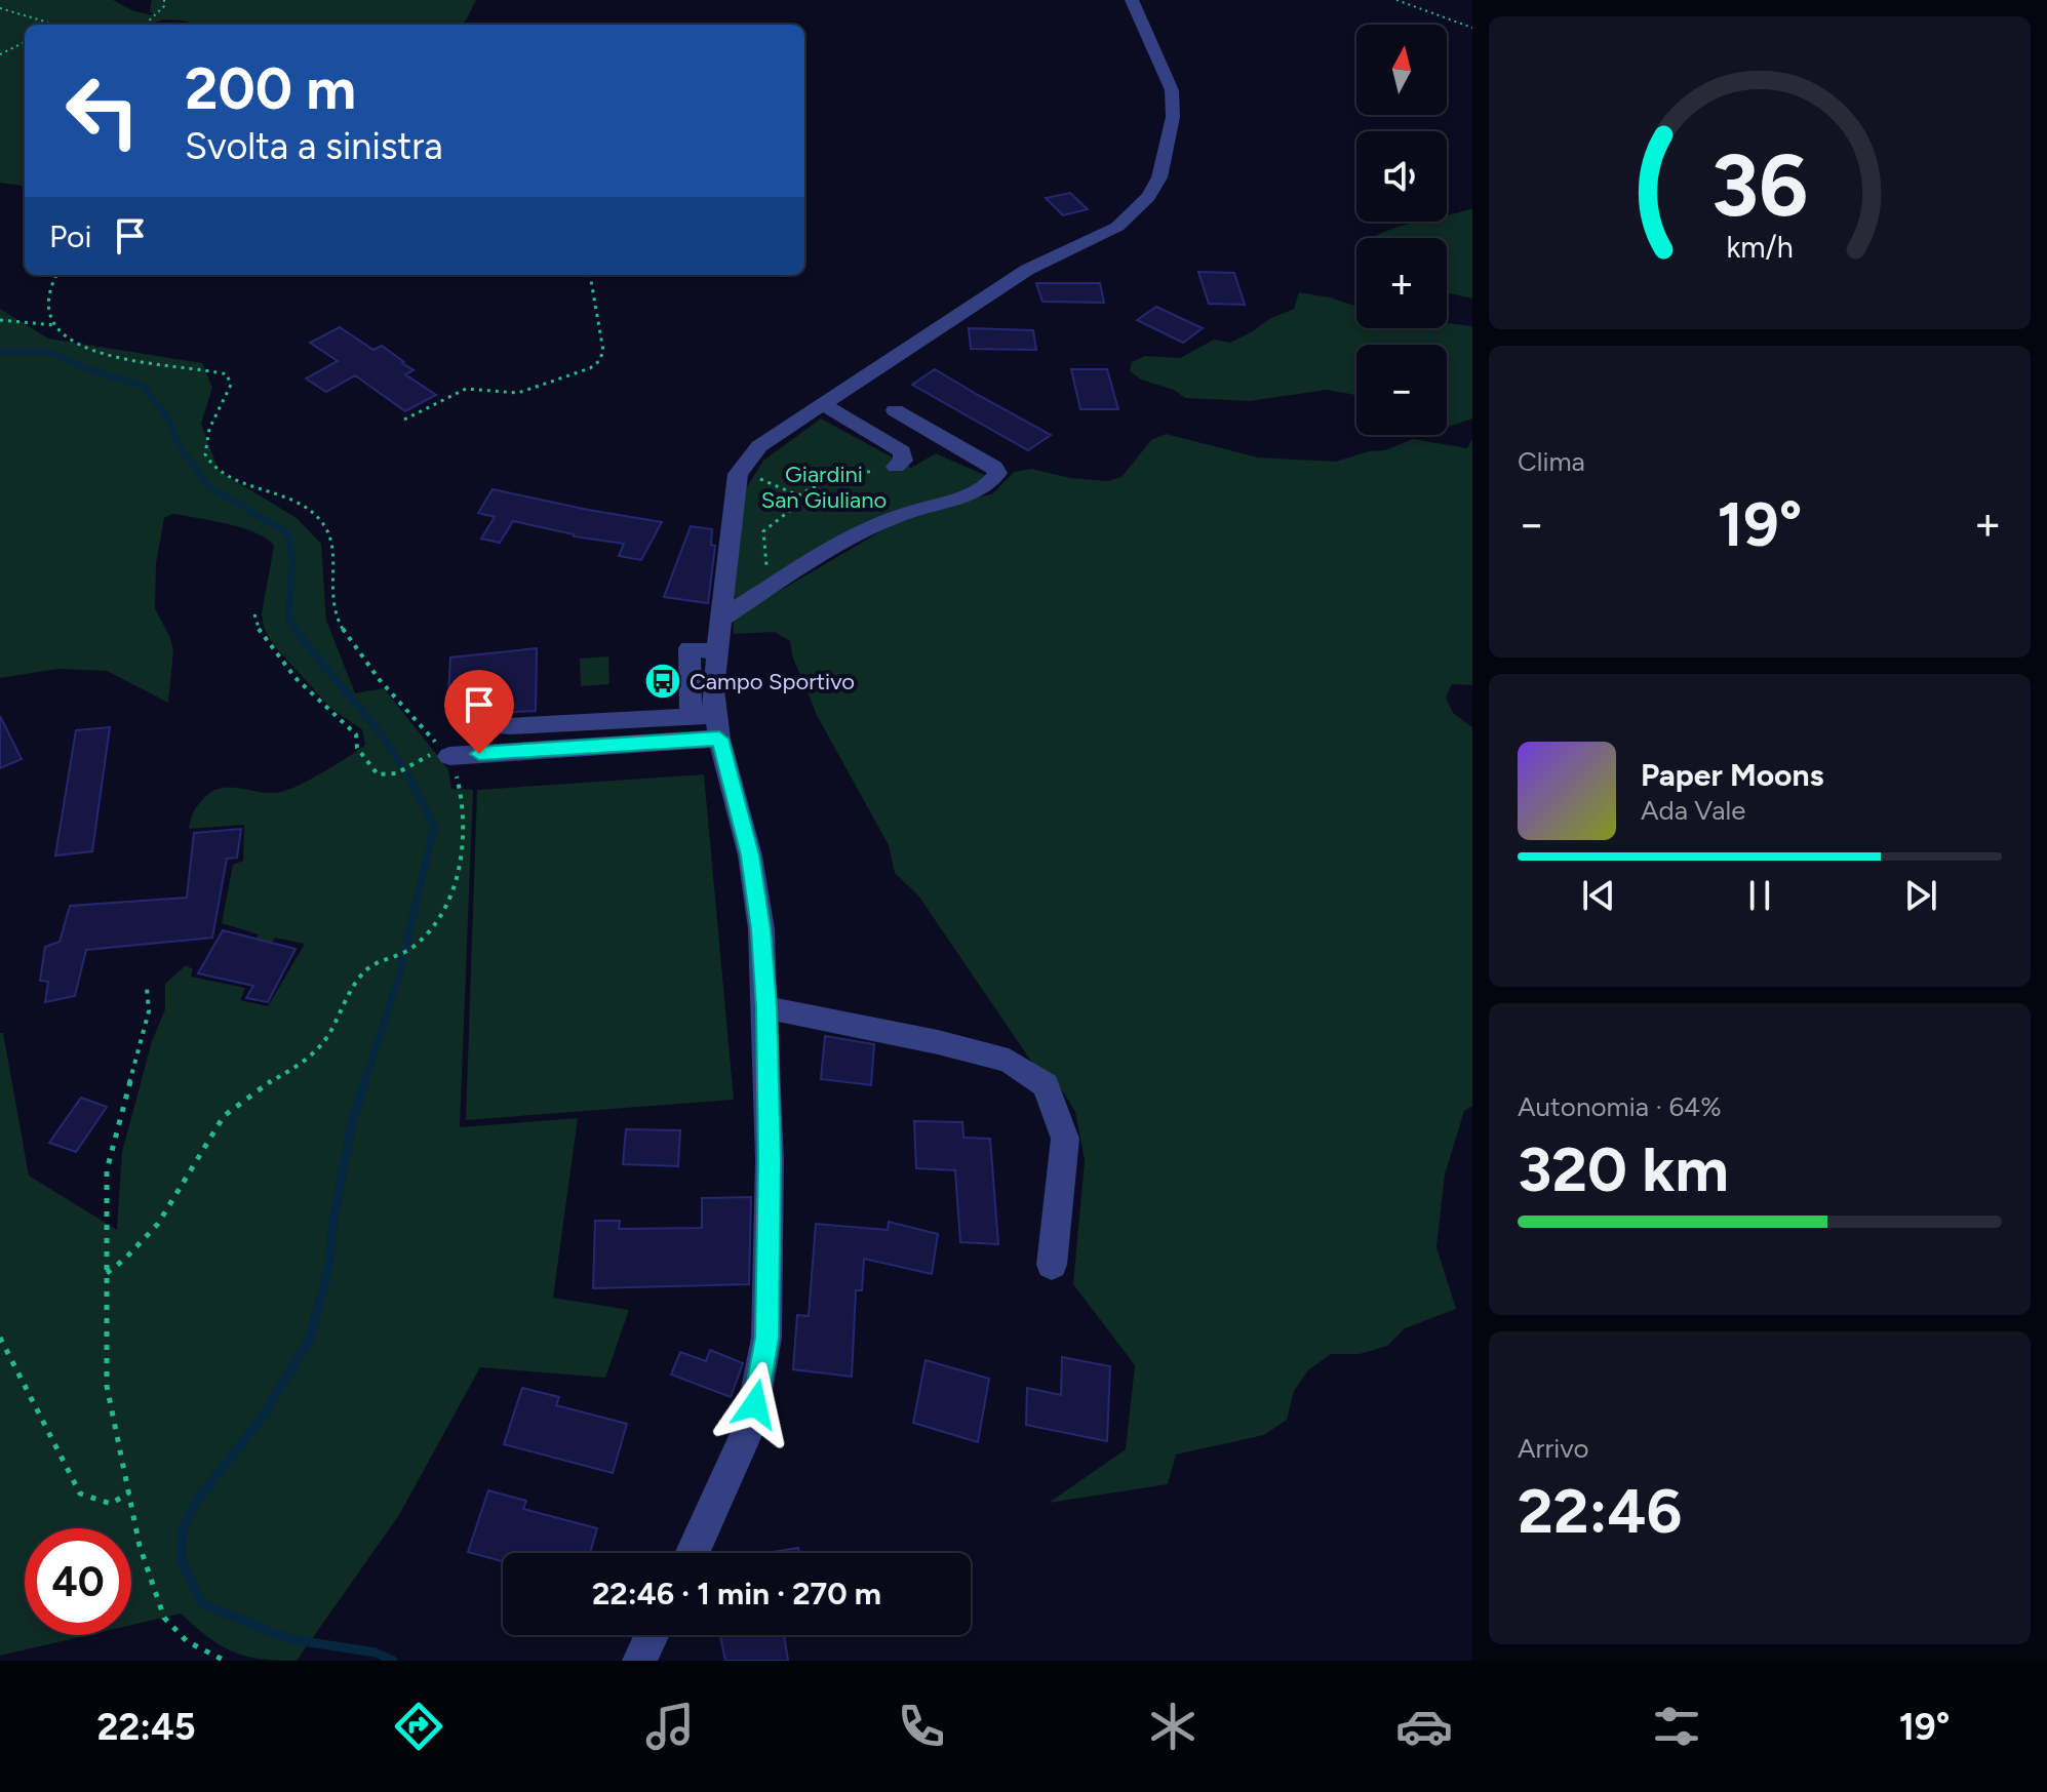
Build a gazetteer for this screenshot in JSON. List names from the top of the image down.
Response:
{
  "parks": ["Giardini San Giuliano"],
  "places": {
    "bus stop": ["Campo Sportivo"]
  },
  "north": "top",
  "page": {
    "map_buttons": ["+", "−"],
    "turn": ["200 m", "Svolta a sinistra"],
    "then": "Poi",
    "tile": [
      "Clima",
      ["Autonomia · 64%", "320 km"],
      ["Arrivo", "22:46"]
    ],
    "heat": ["−", "19°", "+"],
    "song": ["Paper Moons", "Ada Vale"],
    "limit": "40",
    "trip": "22:46 · 1 min · 270 m",
    "tabs": ["22:45", "19°"],
    "gauge": ["36", "km/h"]
  }
}
